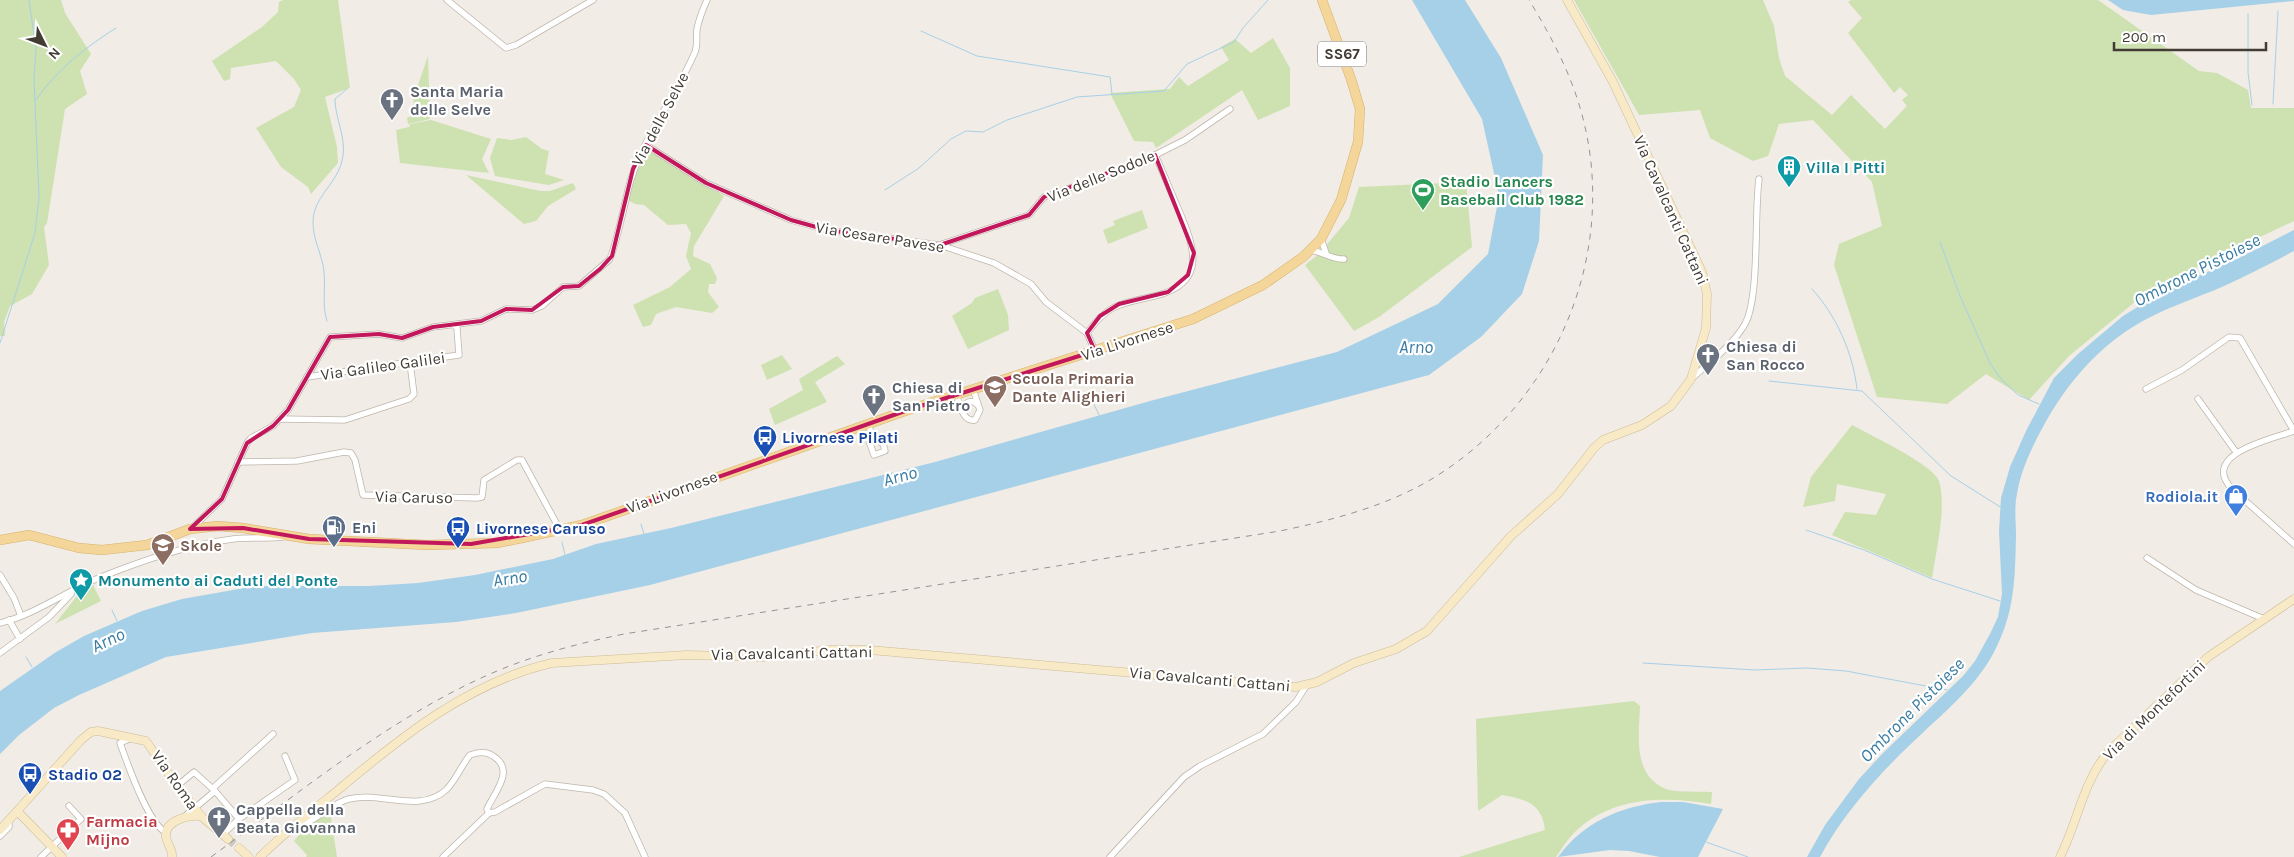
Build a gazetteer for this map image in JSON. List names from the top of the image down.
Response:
{
  "streets": {
    "main road": ["SS67", "Via Livornese"],
    "street": [
      "Via delle Selve",
      "Via delle Sodole",
      "Via Cavalcanti Cattani",
      "Via Cesare Pavese",
      "Via Galileo Galilei",
      "Via Caruso",
      "Via di Montefortini",
      "Via Roma"
    ]
  },
  "crossings": [
    ["Via delle Selve", "Via Cesare Pavese"],
    ["Via delle Selve", "Via Livornese"],
    ["Via delle Selve", "Via Galileo Galilei"],
    ["Via delle Selve", "Via Caruso"],
    ["Via delle Sodole", "Via Cesare Pavese"],
    ["Via Cesare Pavese", "Via Livornese"],
    ["Via Livornese", "Via Caruso"]
  ],
  "water": ["Ombrone Pistoiese", "Arno"],
  "places": {
    "church": [
      "Santa Maria delle Selve",
      "Chiesa di San Rocco",
      "Chiesa di San Pietro",
      "Cappella della Beata Giovanna"
    ],
    "building": ["Villa I Pitti"],
    "sports": ["Stadio Lancers Baseball Club 1982"],
    "school or university": ["Scuola Primaria Dante Alighieri", "Skole"],
    "bus stop": ["Livornese Pilati", "Livornese Caruso", "Stadio 02"],
    "shop": ["Rodiola.it"],
    "fuel station": ["Eni"],
    "place": ["Monumento ai Caduti del Ponte"],
    "pharmacy": ["Farmacia Mijno"]
  },
  "scale_bar": "200 m",
  "north": "bottom right"
}
